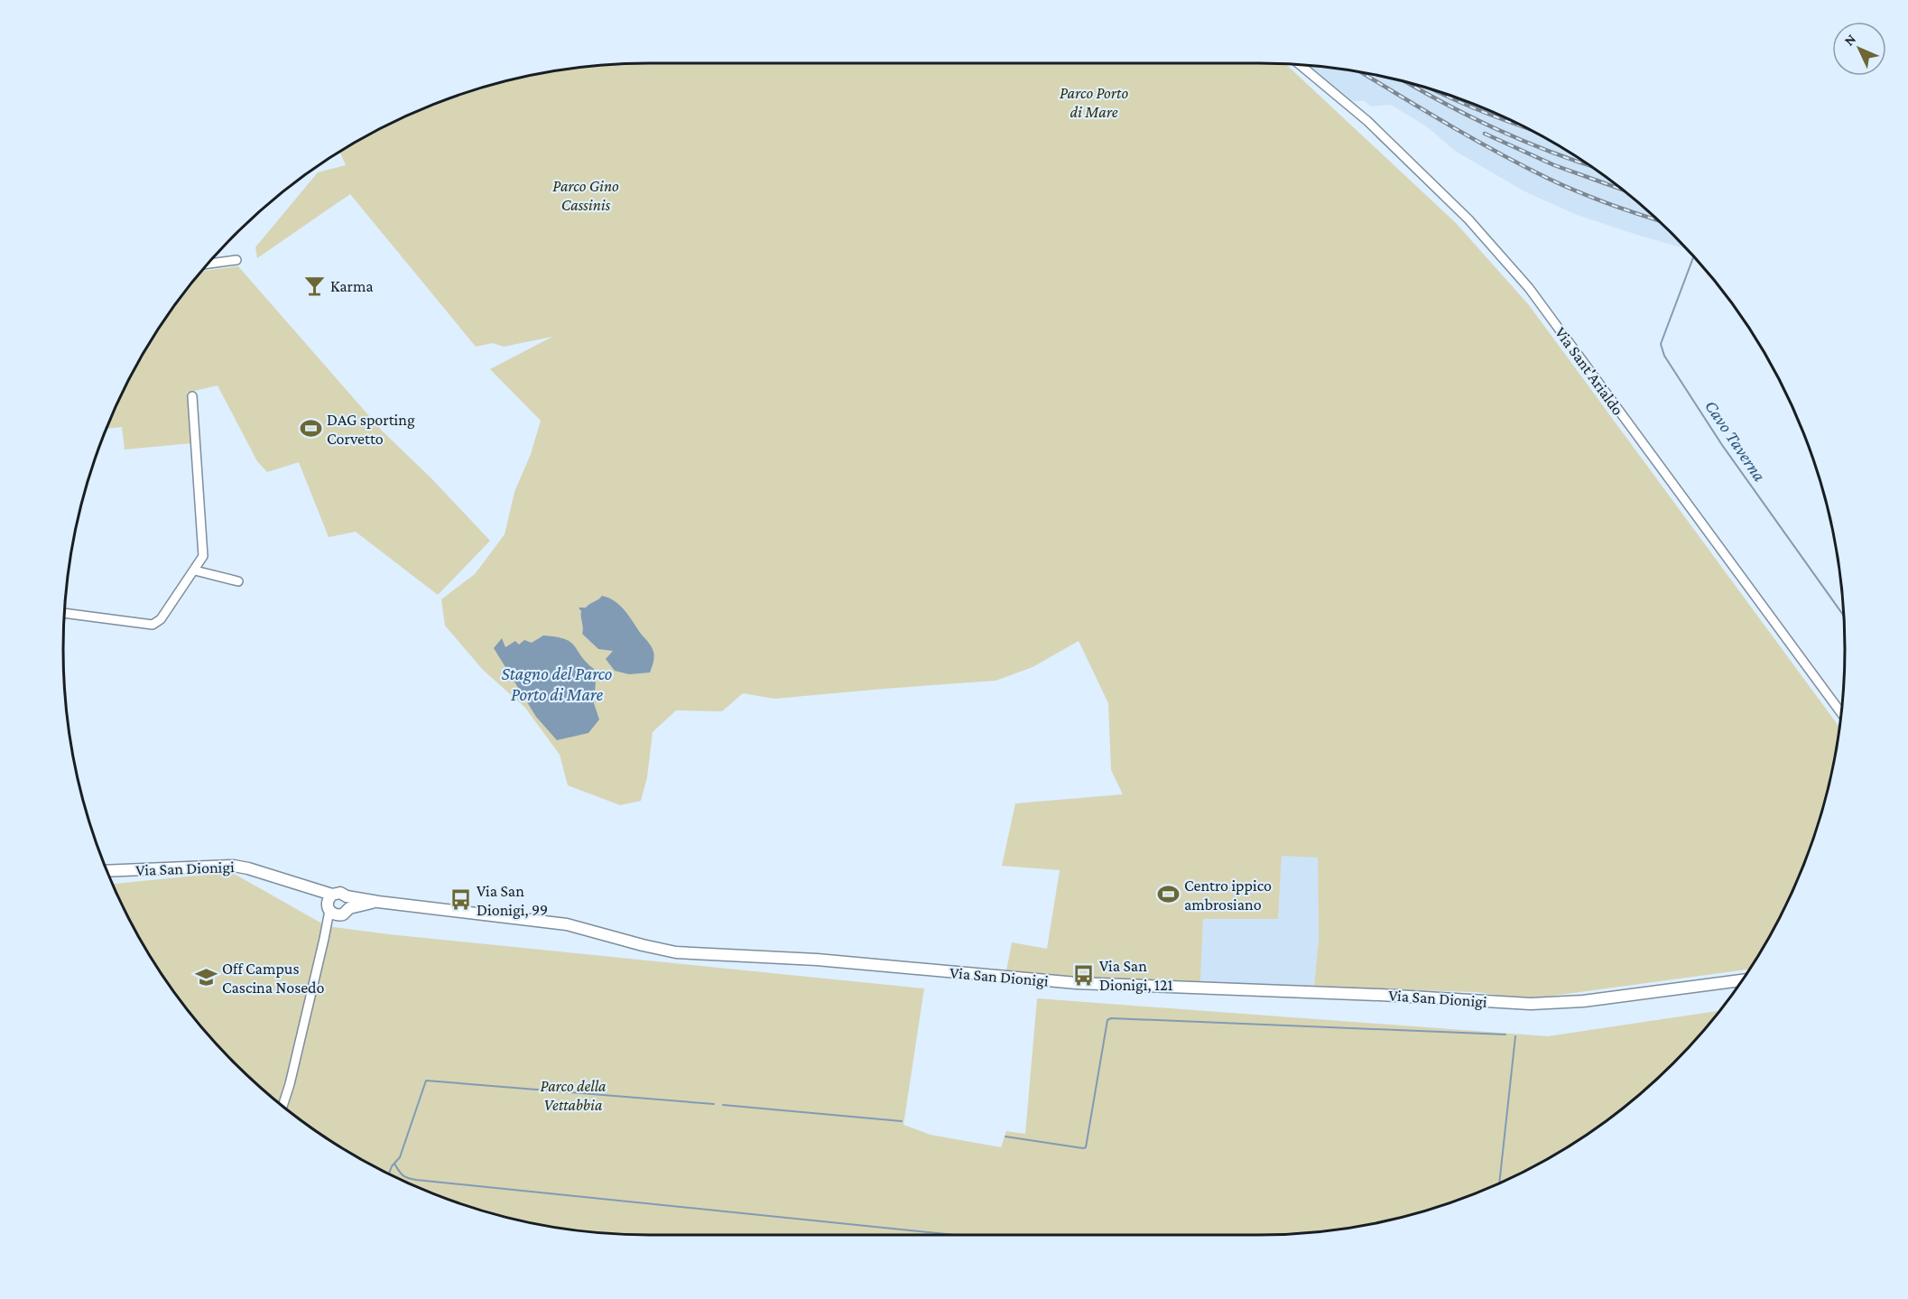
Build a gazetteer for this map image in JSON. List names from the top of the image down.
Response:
{
  "streets": {
    "street": ["Via Sant'Arialdo", "Via San Dionigi"]
  },
  "water": ["Cavo Taverna", "Stagno del Parco Porto di Mare"],
  "parks": ["Parco Porto di Mare", "Parco Gino Cassinis", "Parco della Vettabbia"],
  "places": {
    "bar": ["Karma"],
    "sports": ["DAG sporting Corvetto", "Centro ippico ambrosiano"],
    "bus stop": ["Via San Dionigi, 99", "Via San Dionigi, 121"],
    "school or university": ["Off Campus Cascina Nosedo"]
  },
  "north": "top left"
}
